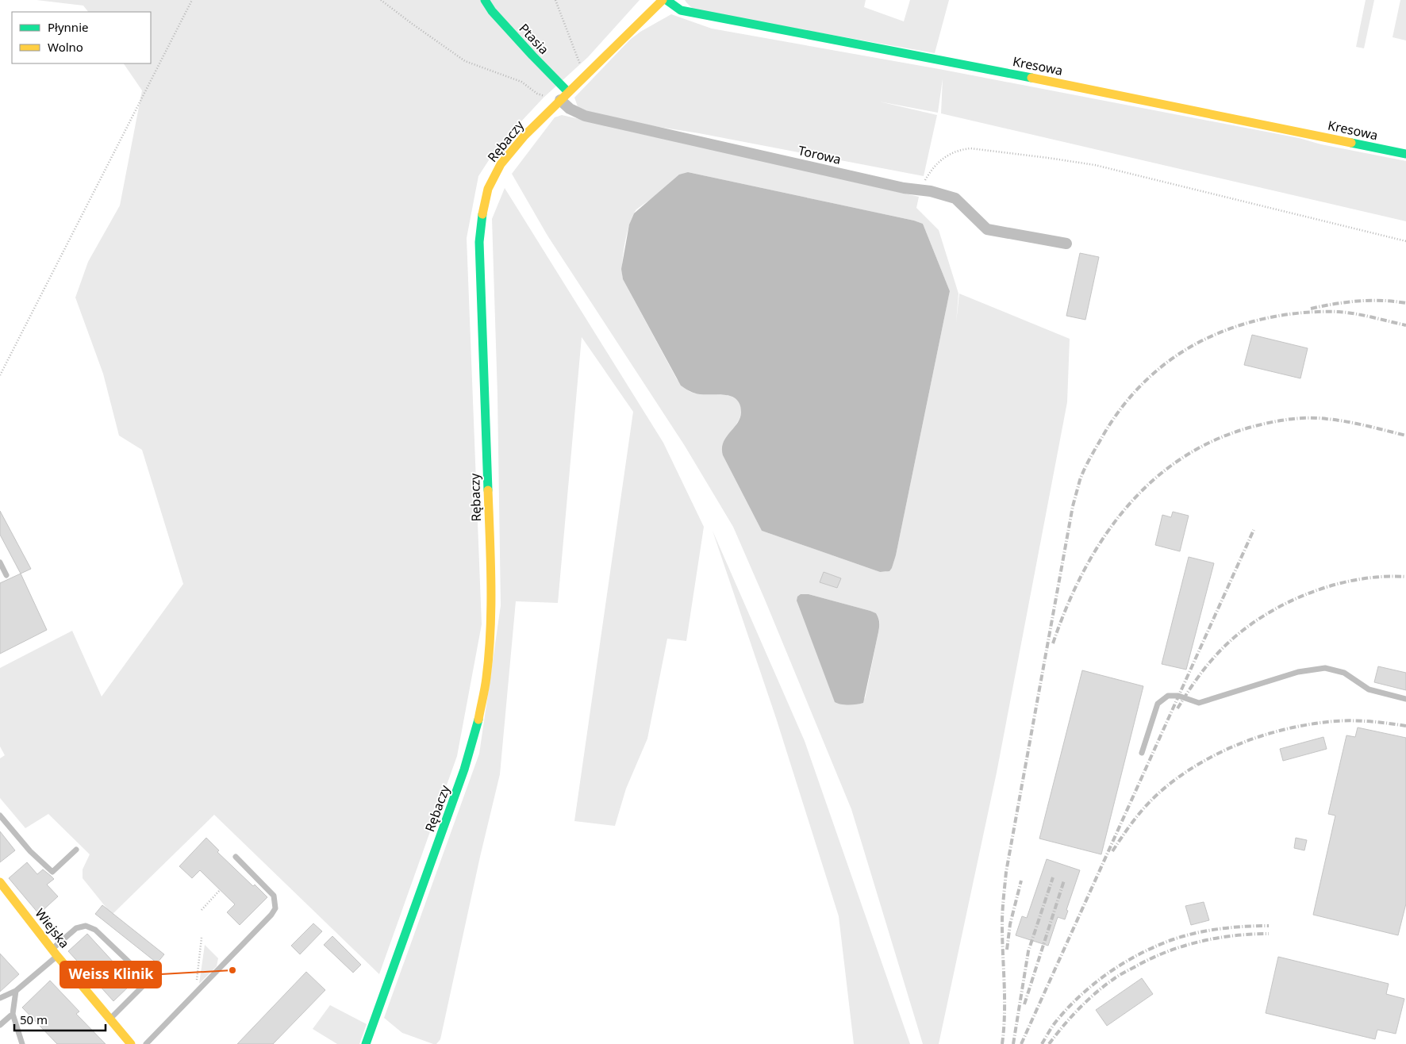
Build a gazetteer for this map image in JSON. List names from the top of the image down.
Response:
{
  "streets": {
    "street": [
      "Ptasia",
      "Kresowa",
      "Rębaczy",
      "Torowa",
      "Wiejska"
    ]
  },
  "crossings": [
    ["Ptasia", "Rębaczy"],
    ["Ptasia", "Torowa"],
    ["Rębaczy", "Torowa"]
  ],
  "places": ["Weiss Klinik"],
  "legend": ["Płynnie", "Wolno"],
  "scale_bar": "50 m"
}
